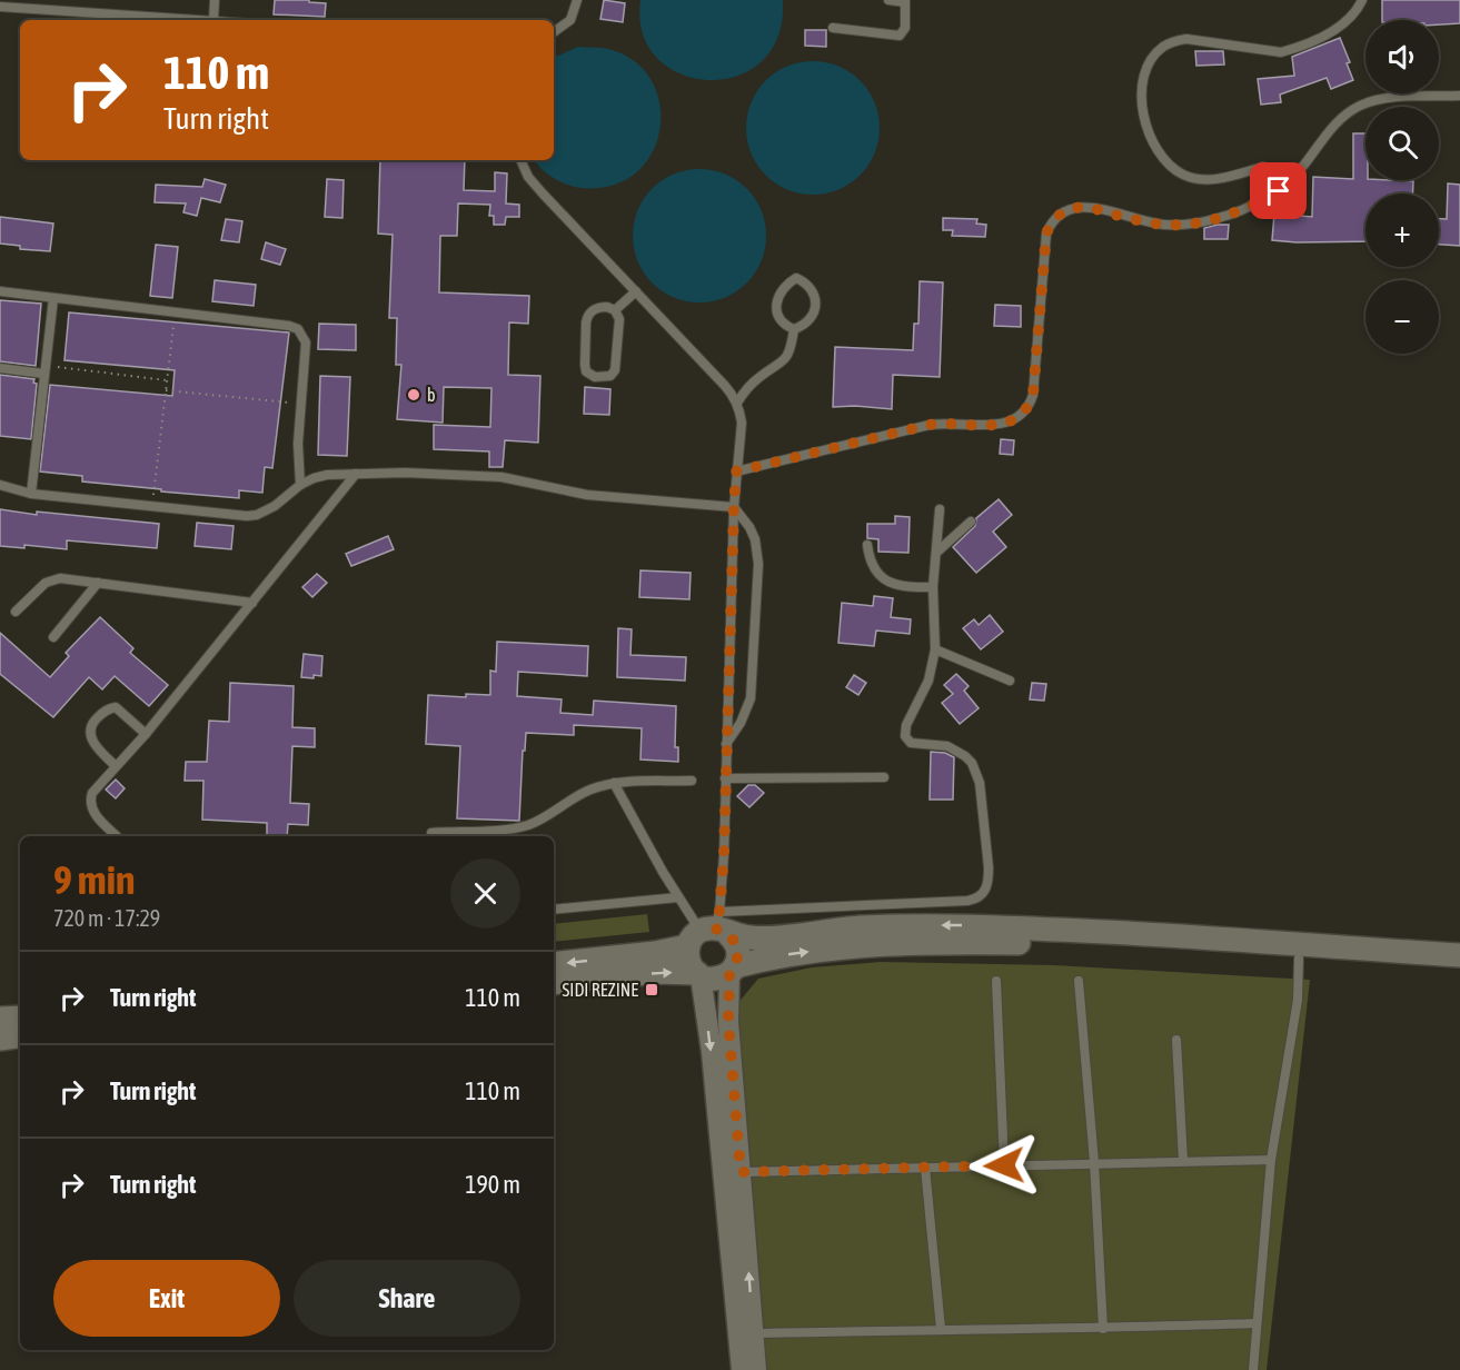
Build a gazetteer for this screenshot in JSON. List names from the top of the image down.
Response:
{
  "places": {
    "other": ["b"],
    "transit": ["SIDI REZINE"]
  },
  "page": {
    "map_buttons": ["+", "−"],
    "turn": ["110 m", "Turn right"],
    "heading": ["9 min", "720 m · 17:29"],
    "list": [
      {
        "name": "Turn right",
        "value": "110 m"
      },
      {
        "name": "Turn right",
        "value": "110 m"
      },
      {
        "name": "Turn right",
        "value": "190 m"
      }
    ],
    "buttons": ["Exit", "Share"]
  }
}
